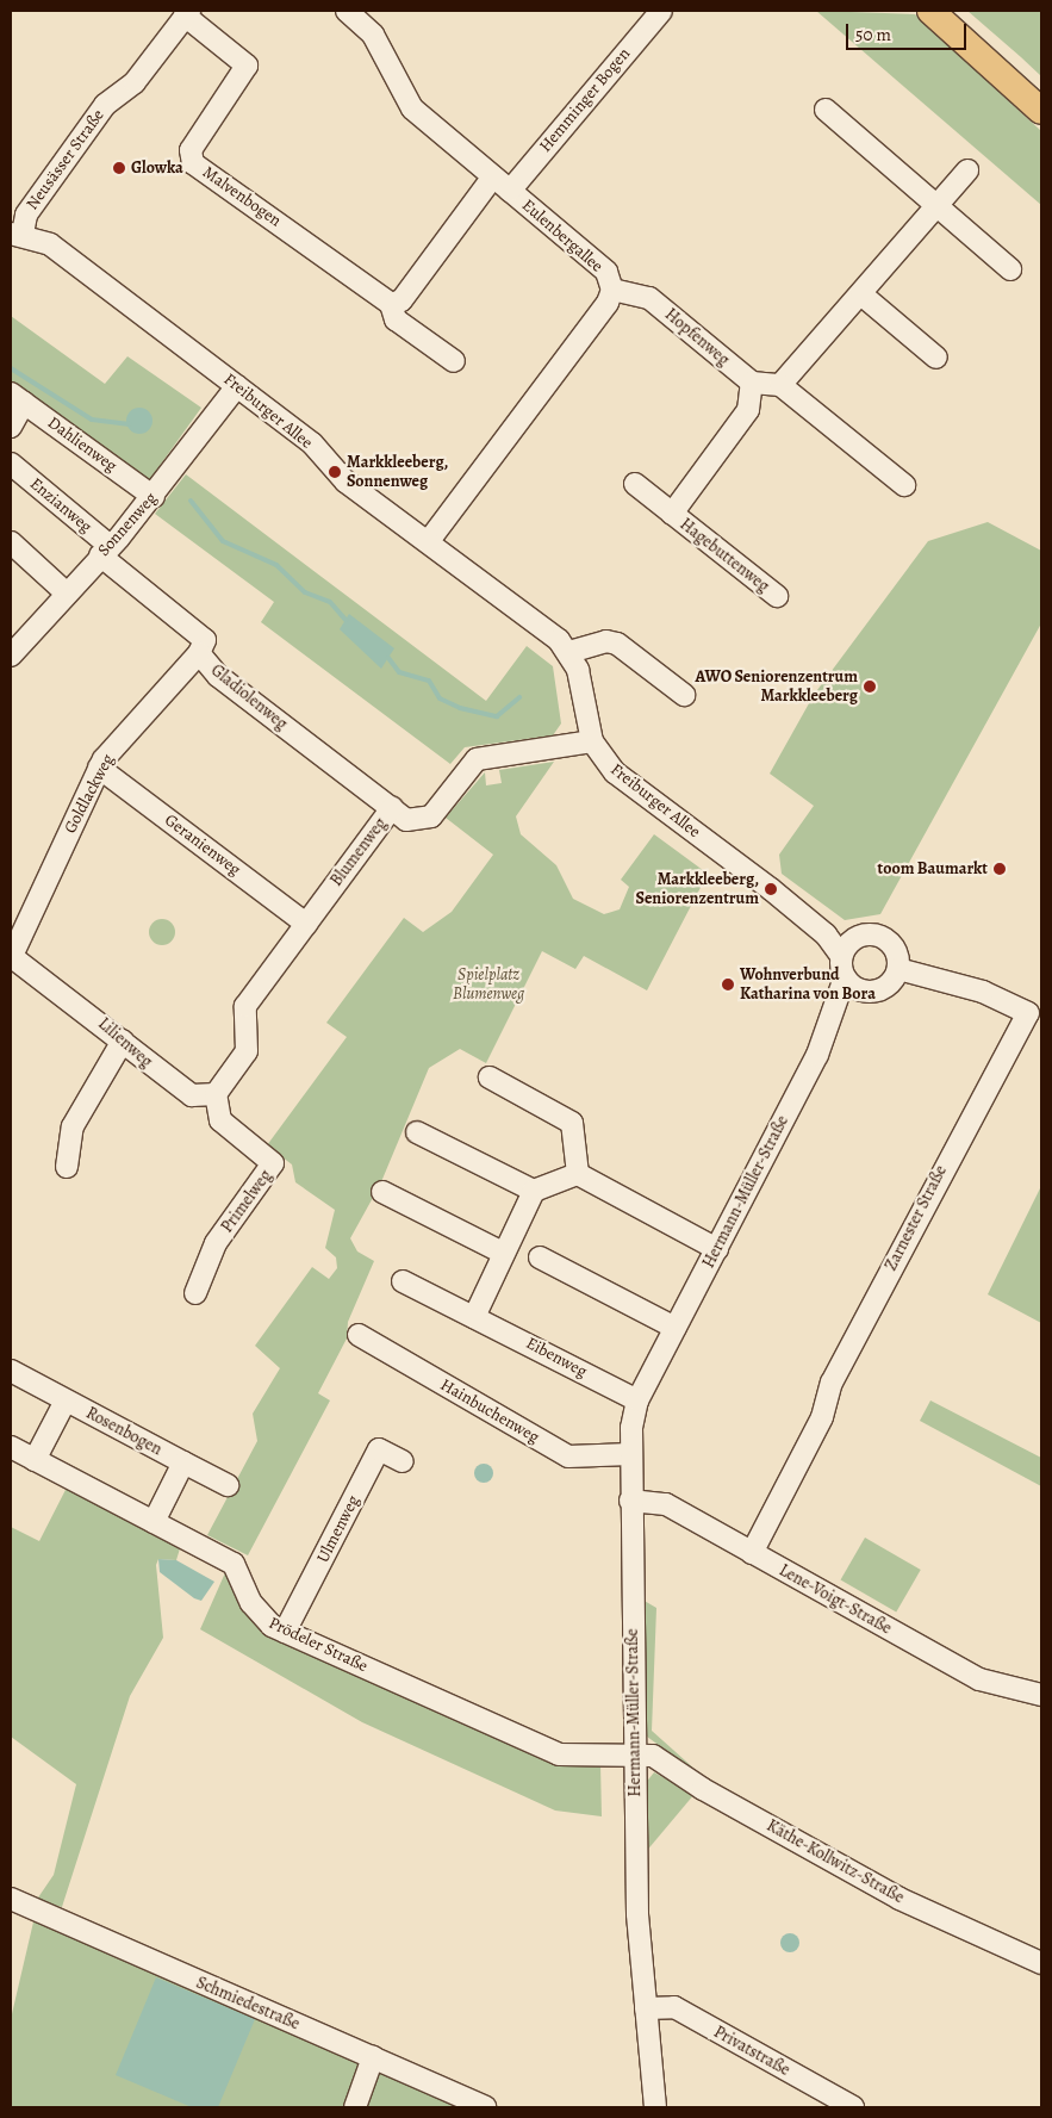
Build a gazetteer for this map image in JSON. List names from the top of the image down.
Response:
{
  "streets": {
    "street": [
      "Hemminger Bogen",
      "Neusässer Straße",
      "Malvenbogen",
      "Eulenbergallee",
      "Hopfenweg",
      "Freiburger Allee",
      "Dahlienweg",
      "Enzianweg",
      "Sonnenweg",
      "Hagebuttenweg",
      "Gladiolenweg",
      "Goldlackweg",
      "Geranienweg",
      "Blumenweg",
      "Lilienweg",
      "Hermann-Müller-Straße",
      "Primelweg",
      "Zarnester Straße",
      "Eibenweg",
      "Hainbuchenweg",
      "Rosenbogen",
      "Ulmenweg",
      "Lene-Voigt-Straße",
      "Prödeler Straße",
      "Käthe-Kollwitz-Straße",
      "Schmiedestraße",
      "Privatstraße"
    ]
  },
  "crossings": [
    ["Hemminger Bogen", "Eulenbergallee"],
    ["Neusässer Straße", "Malvenbogen"],
    ["Neusässer Straße", "Freiburger Allee"],
    ["Eulenbergallee", "Hopfenweg"],
    ["Eulenbergallee", "Freiburger Allee"],
    ["Hopfenweg", "Hagebuttenweg"],
    ["Freiburger Allee", "Sonnenweg"],
    ["Freiburger Allee", "Blumenweg"],
    ["Freiburger Allee", "Hermann-Müller-Straße"],
    ["Freiburger Allee", "Zarnester Straße"],
    ["Dahlienweg", "Sonnenweg"],
    ["Enzianweg", "Sonnenweg"],
    ["Enzianweg", "Gladiolenweg"],
    ["Sonnenweg", "Gladiolenweg"],
    ["Gladiolenweg", "Goldlackweg"],
    ["Gladiolenweg", "Blumenweg"],
    ["Goldlackweg", "Geranienweg"],
    ["Goldlackweg", "Lilienweg"],
    ["Geranienweg", "Blumenweg"],
    ["Blumenweg", "Lilienweg"],
    ["Blumenweg", "Primelweg"],
    ["Lilienweg", "Primelweg"],
    ["Hermann-Müller-Straße", "Zarnester Straße"],
    ["Hermann-Müller-Straße", "Eibenweg"],
    ["Hermann-Müller-Straße", "Hainbuchenweg"],
    ["Hermann-Müller-Straße", "Lene-Voigt-Straße"],
    ["Hermann-Müller-Straße", "Prödeler Straße"],
    ["Hermann-Müller-Straße", "Käthe-Kollwitz-Straße"],
    ["Hermann-Müller-Straße", "Privatstraße"],
    ["Zarnester Straße", "Lene-Voigt-Straße"],
    ["Ulmenweg", "Prödeler Straße"],
    ["Prödeler Straße", "Käthe-Kollwitz-Straße"]
  ],
  "parks": ["Spielplatz Blumenweg"],
  "places": [
    "Glowka",
    "Markkleeberg, Sonnenweg",
    "AWO Seniorenzentrum Markkleeberg",
    "toom Baumarkt",
    "Markkleeberg, Seniorenzentrum",
    "Wohnverbund Katharina von Bora"
  ],
  "scale_bar": "50 m"
}
